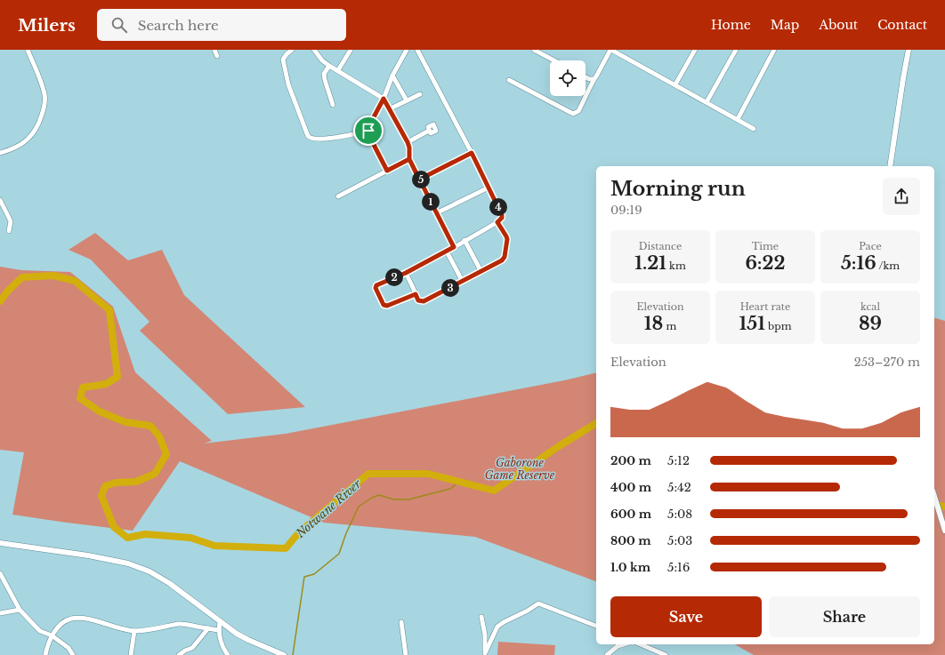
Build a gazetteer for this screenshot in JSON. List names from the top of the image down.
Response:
{
  "water": ["Notwane River"],
  "parks": ["Gaborone Game Reserve"],
  "page": {
    "header": "Milers",
    "search": "Search here",
    "nav": [
      "Home",
      "Map",
      "About",
      "Contact"
    ],
    "heading": ["Morning run", "09:19"],
    "pins": [
      "5",
      "1",
      "4",
      "2",
      "3"
    ],
    "stats": [
      ["Distance", "1.21 km"],
      ["Time", "6:22"],
      ["Pace", "5:16 /km"],
      ["Elevation", "18 m"],
      ["Heart rate", "151 bpm"],
      ["kcal", "89"]
    ],
    "chart": ["Elevation", "253–270 m"],
    "list": [
      {
        "name": "200 m",
        "note": "5:12"
      },
      {
        "name": "400 m",
        "note": "5:42"
      },
      {
        "name": "600 m",
        "note": "5:08"
      },
      {
        "name": "800 m",
        "note": "5:03"
      },
      {
        "name": "1.0 km",
        "note": "5:16"
      }
    ],
    "buttons": ["Save", "Share"]
  }
}
